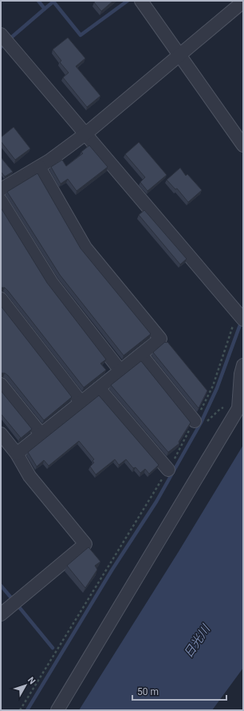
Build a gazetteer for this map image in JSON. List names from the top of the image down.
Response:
{
  "water": ["日光川"],
  "scale_bar": "50 m",
  "north": "top right"
}
